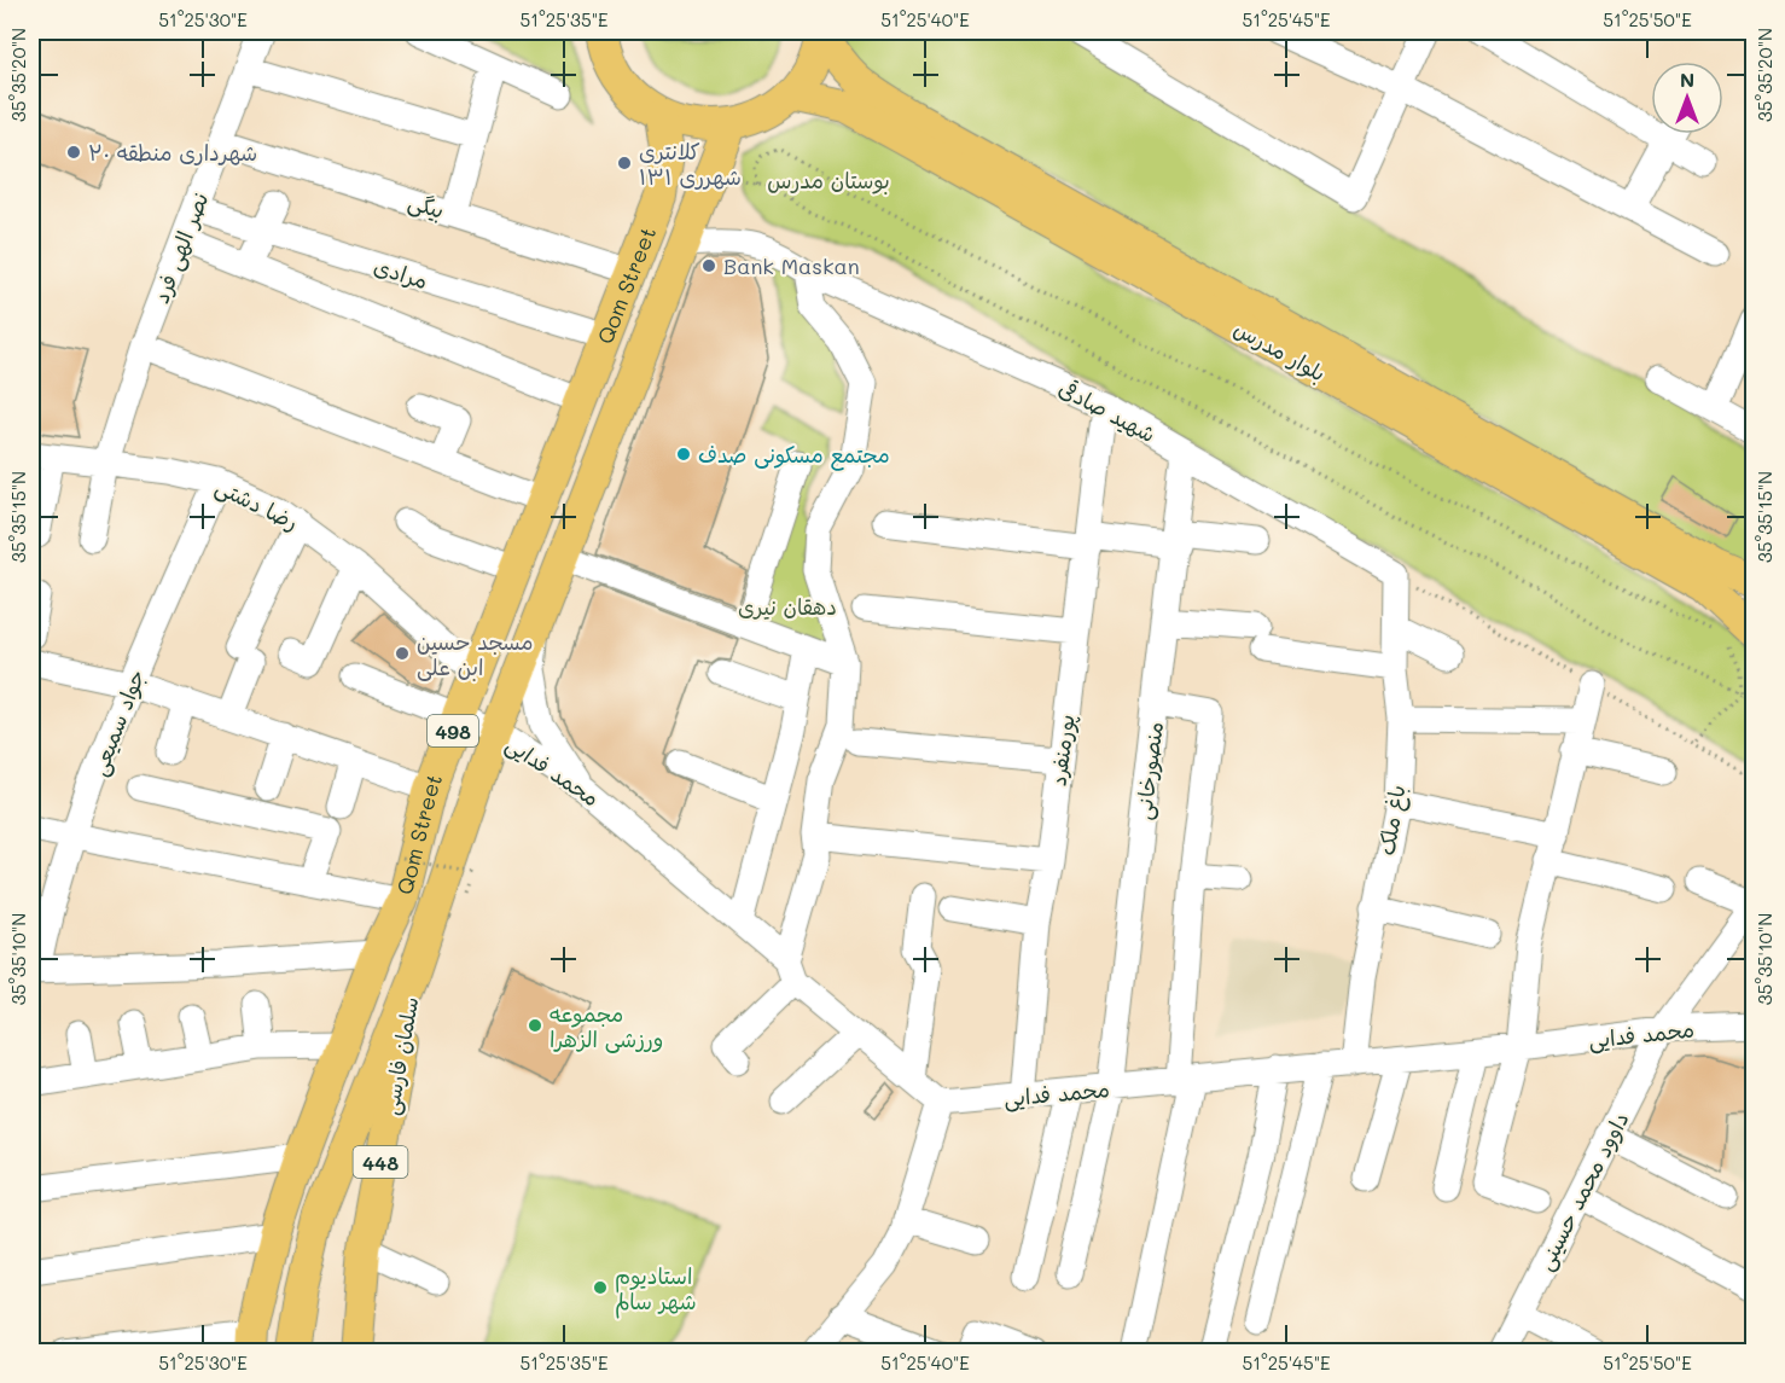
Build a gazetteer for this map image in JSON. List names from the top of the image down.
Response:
{
  "streets": {
    "main road": [
      "Qom Street",
      "بلوار مدرس",
      "498",
      "سلمان فارسی",
      "448"
    ],
    "street": [
      "بیگی",
      "نصر الهی فرد",
      "مرادی",
      "شهید صادقی",
      "رضا دشتی",
      "جواد سمیعی",
      "پورمنفرد",
      "محمد فدایی",
      "منصورخانی",
      "باغ ملک",
      "داوود محمد حسینی"
    ]
  },
  "crossings": [
    ["بیگی", "نصر الهی فرد"],
    ["بیگی", "Qom Street"],
    ["نصر الهی فرد", "مرادی"],
    ["نصر الهی فرد", "رضا دشتی"],
    ["مرادی", "Qom Street"],
    ["Qom Street", "شهید صادقی"],
    ["Qom Street", "رضا دشتی"],
    ["Qom Street", "محمد فدایی"],
    ["Qom Street", "سلمان فارسی"],
    ["شهید صادقی", "پورمنفرد"],
    ["شهید صادقی", "منصورخانی"],
    ["شهید صادقی", "باغ ملک"],
    ["رضا دشتی", "جواد سمیعی"],
    ["پورمنفرد", "محمد فدایی"],
    ["محمد فدایی", "منصورخانی"],
    ["محمد فدایی", "باغ ملک"],
    ["محمد فدایی", "داوود محمد حسینی"]
  ],
  "parks": ["بوستان مدرس", "دهقان نیری"],
  "places": [
    "شهرداری منطقه ۲۰",
    "کلانتری ۱۳۱ شهرری",
    "Bank Maskan",
    "مجتمع مسکونی صدف",
    "مسجد حسین ابن علی",
    "مجموعه ورزشی الزهرا",
    "استادیوم شهر سالم"
  ],
  "north": "top",
  "coordinates": [
    "51°25'30\"E",
    "51°25'35\"E",
    "51°25'40\"E",
    "51°25'45\"E",
    "51°25'50\"E",
    "35°35'20\"N",
    "35°35'15\"N",
    "35°35'10\"N"
  ]
}
